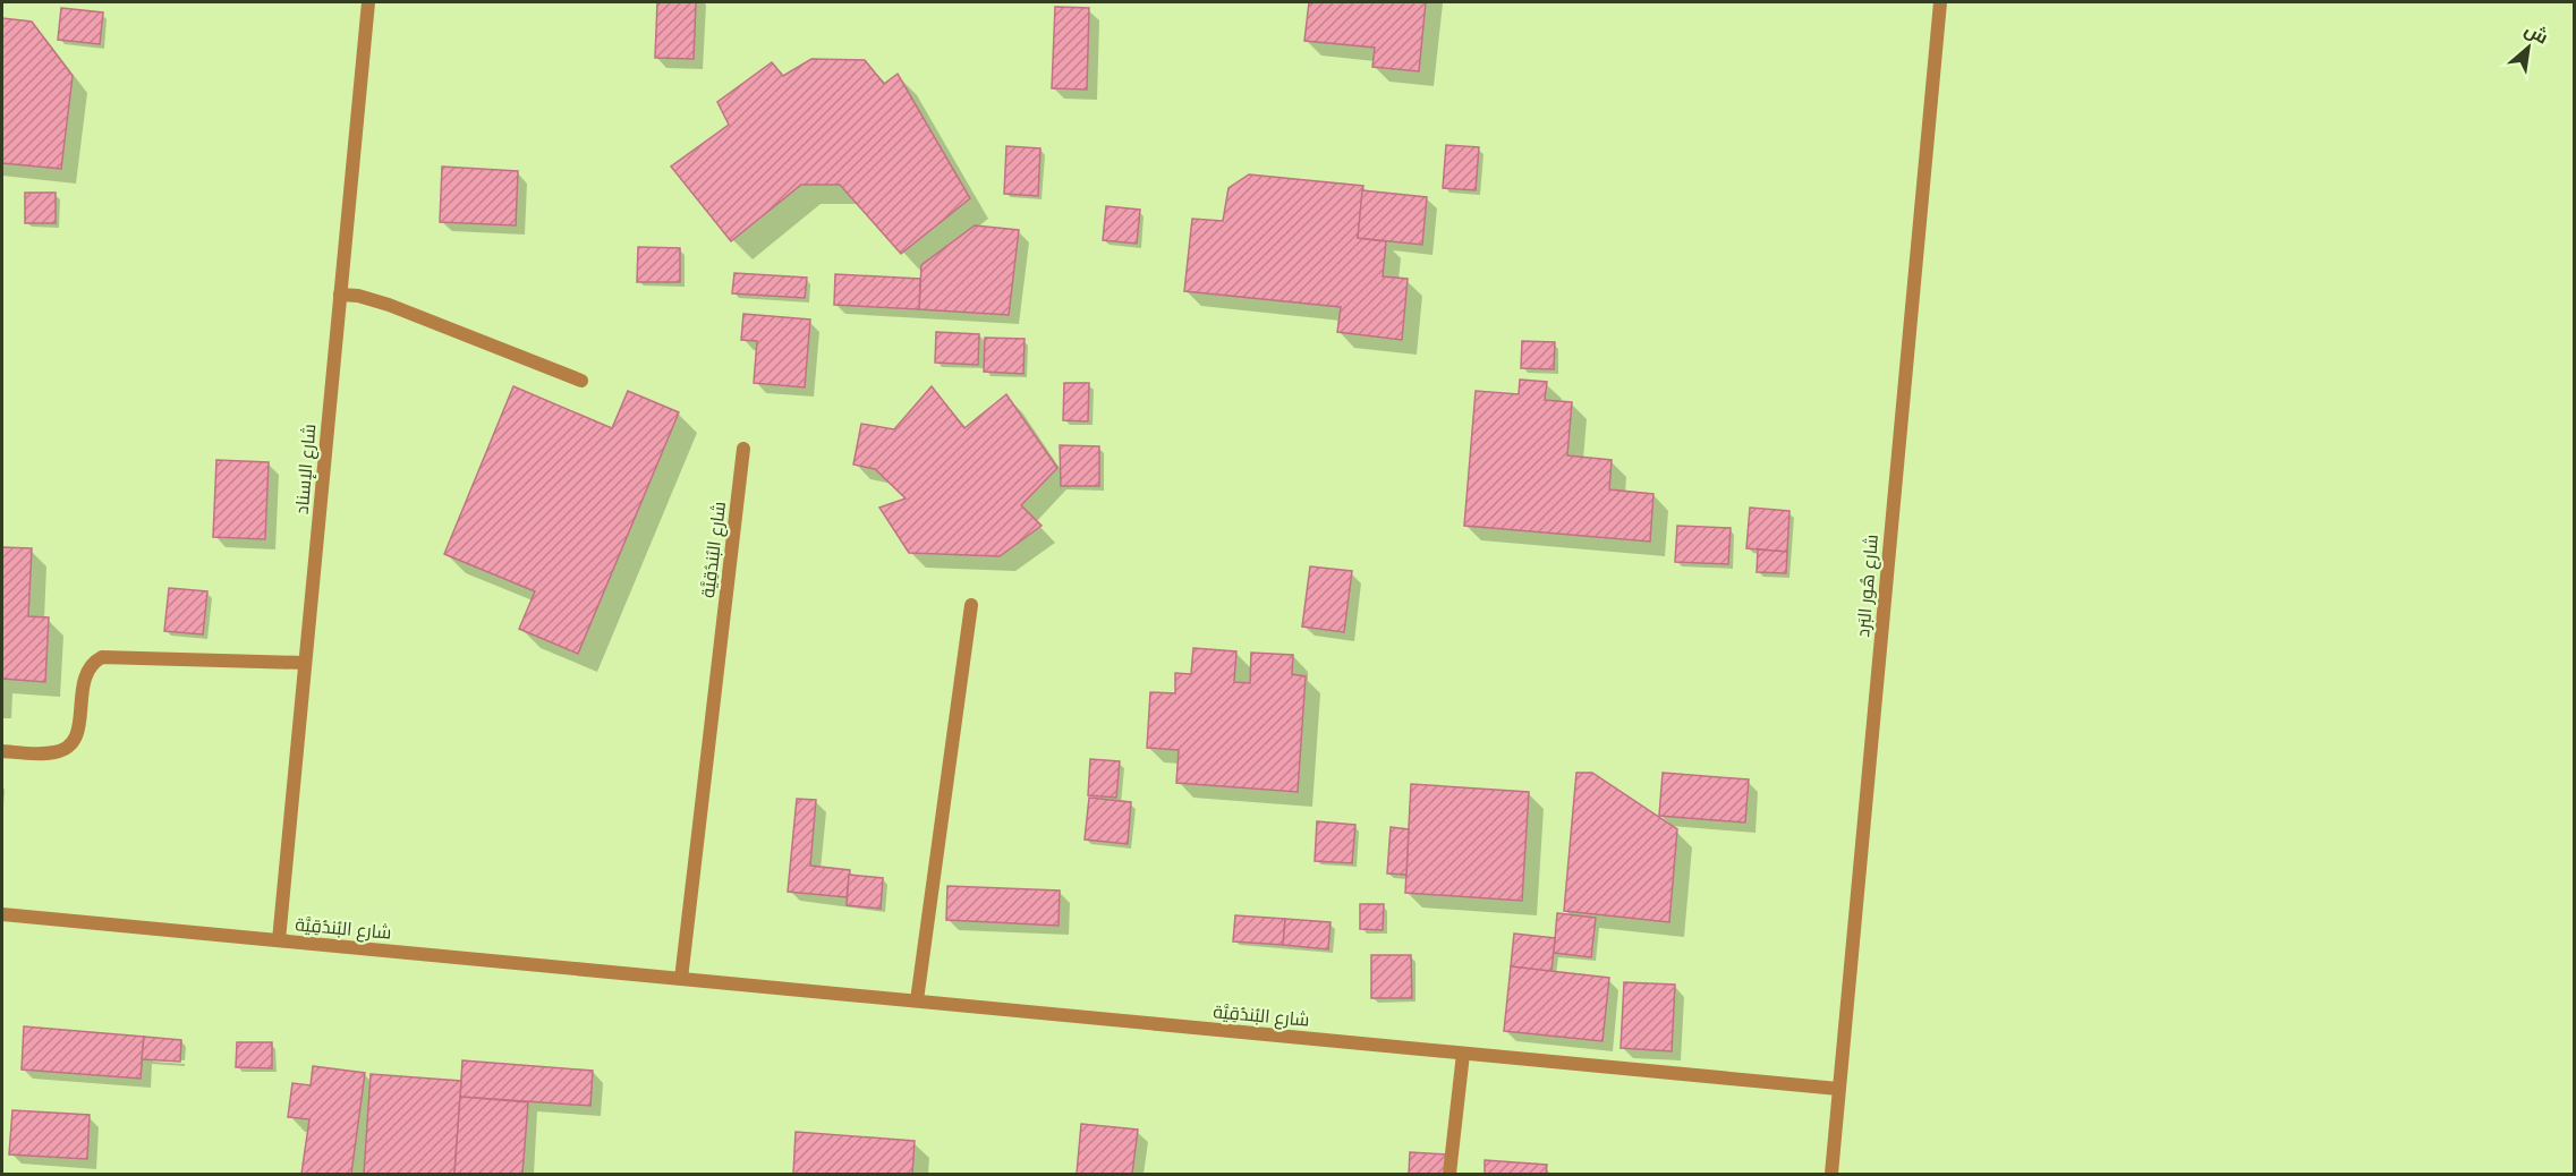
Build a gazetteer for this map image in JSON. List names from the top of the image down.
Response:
{
  "streets": {
    "street": ["شارع الإسناد", "شارع البُندُقِيَّة", "شارع هُور البَرد"]
  },
  "crossings": [
    ["شارع الإسناد", "شارع البُندُقِيَّة"],
    ["شارع البُندُقِيَّة", "شارع هُور البَرد"]
  ],
  "north": "top right"
}
